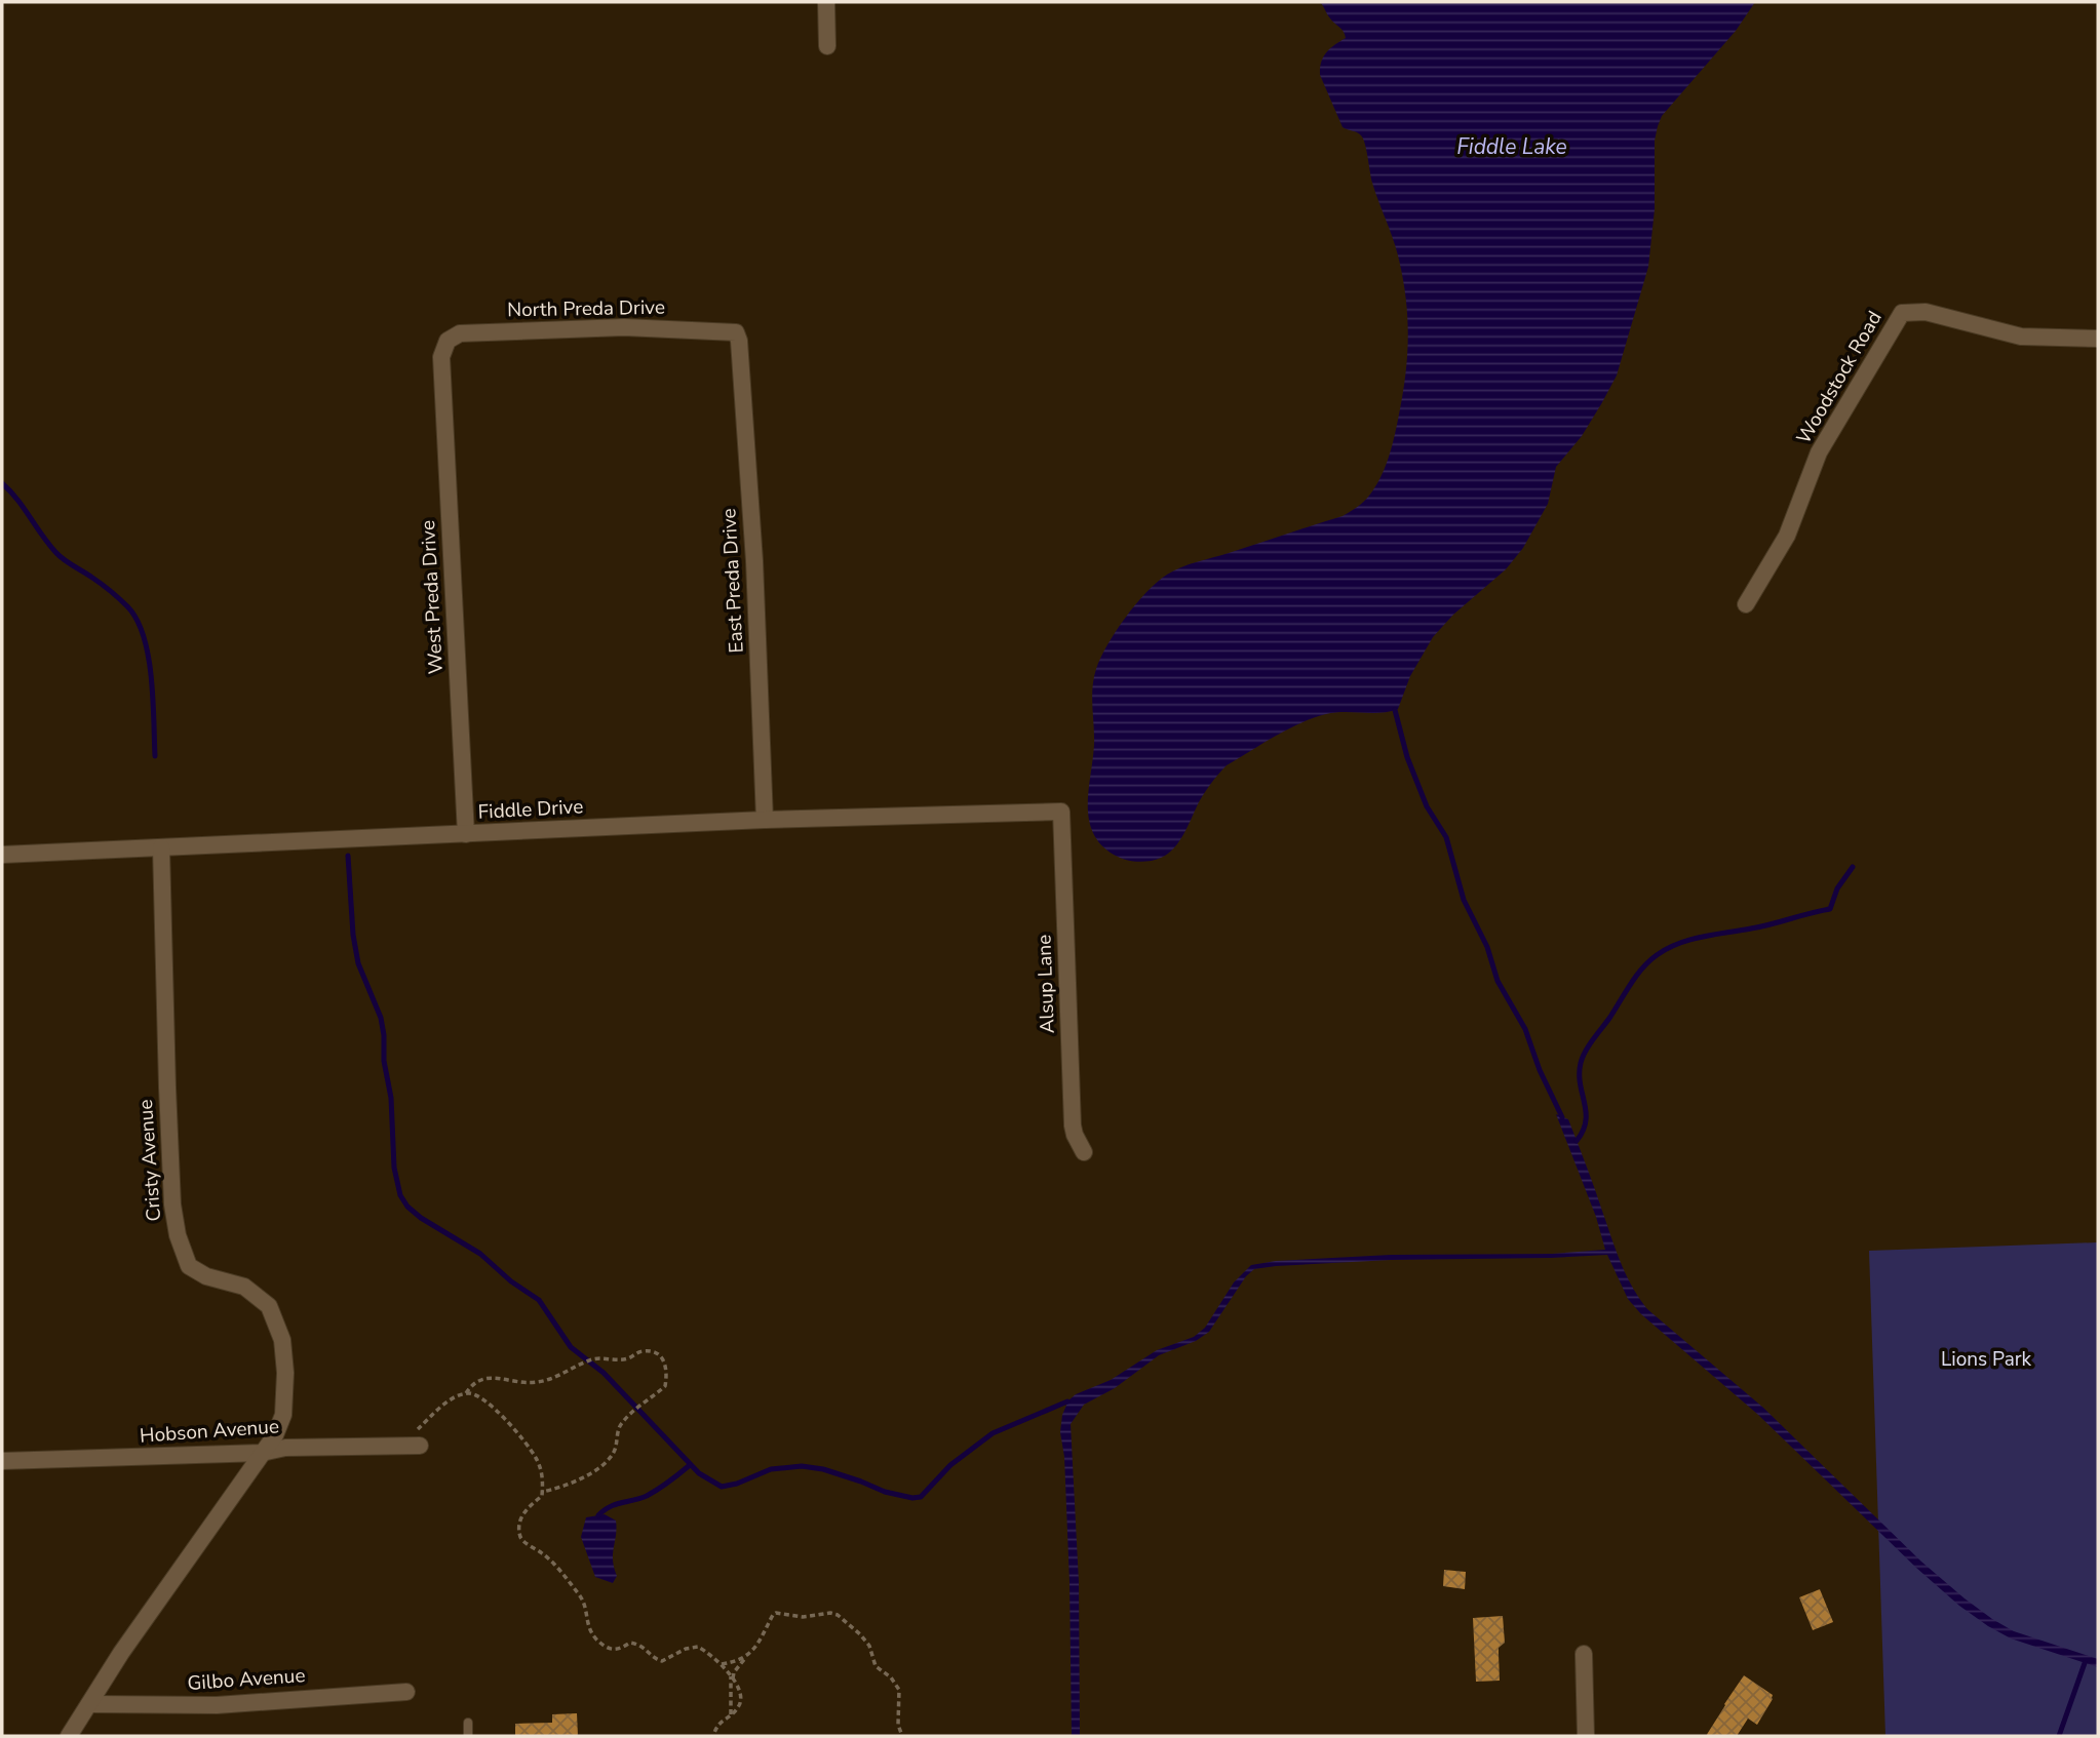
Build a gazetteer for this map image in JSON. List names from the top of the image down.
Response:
{
  "streets": {
    "street": [
      "North Preda Drive",
      "Woodstock Road",
      "East Preda Drive",
      "West Preda Drive",
      "Fiddle Drive",
      "Alsup Lane",
      "Cristy Avenue",
      "Hobson Avenue",
      "Gilbo Avenue"
    ]
  },
  "crossings": [
    ["North Preda Drive", "East Preda Drive"],
    ["North Preda Drive", "West Preda Drive"],
    ["East Preda Drive", "Fiddle Drive"],
    ["West Preda Drive", "Fiddle Drive"],
    ["Fiddle Drive", "Alsup Lane"],
    ["Fiddle Drive", "Cristy Avenue"],
    ["Cristy Avenue", "Hobson Avenue"],
    ["Cristy Avenue", "Gilbo Avenue"]
  ],
  "water": ["Fiddle Lake"],
  "parks": ["Lions Park"]
}
